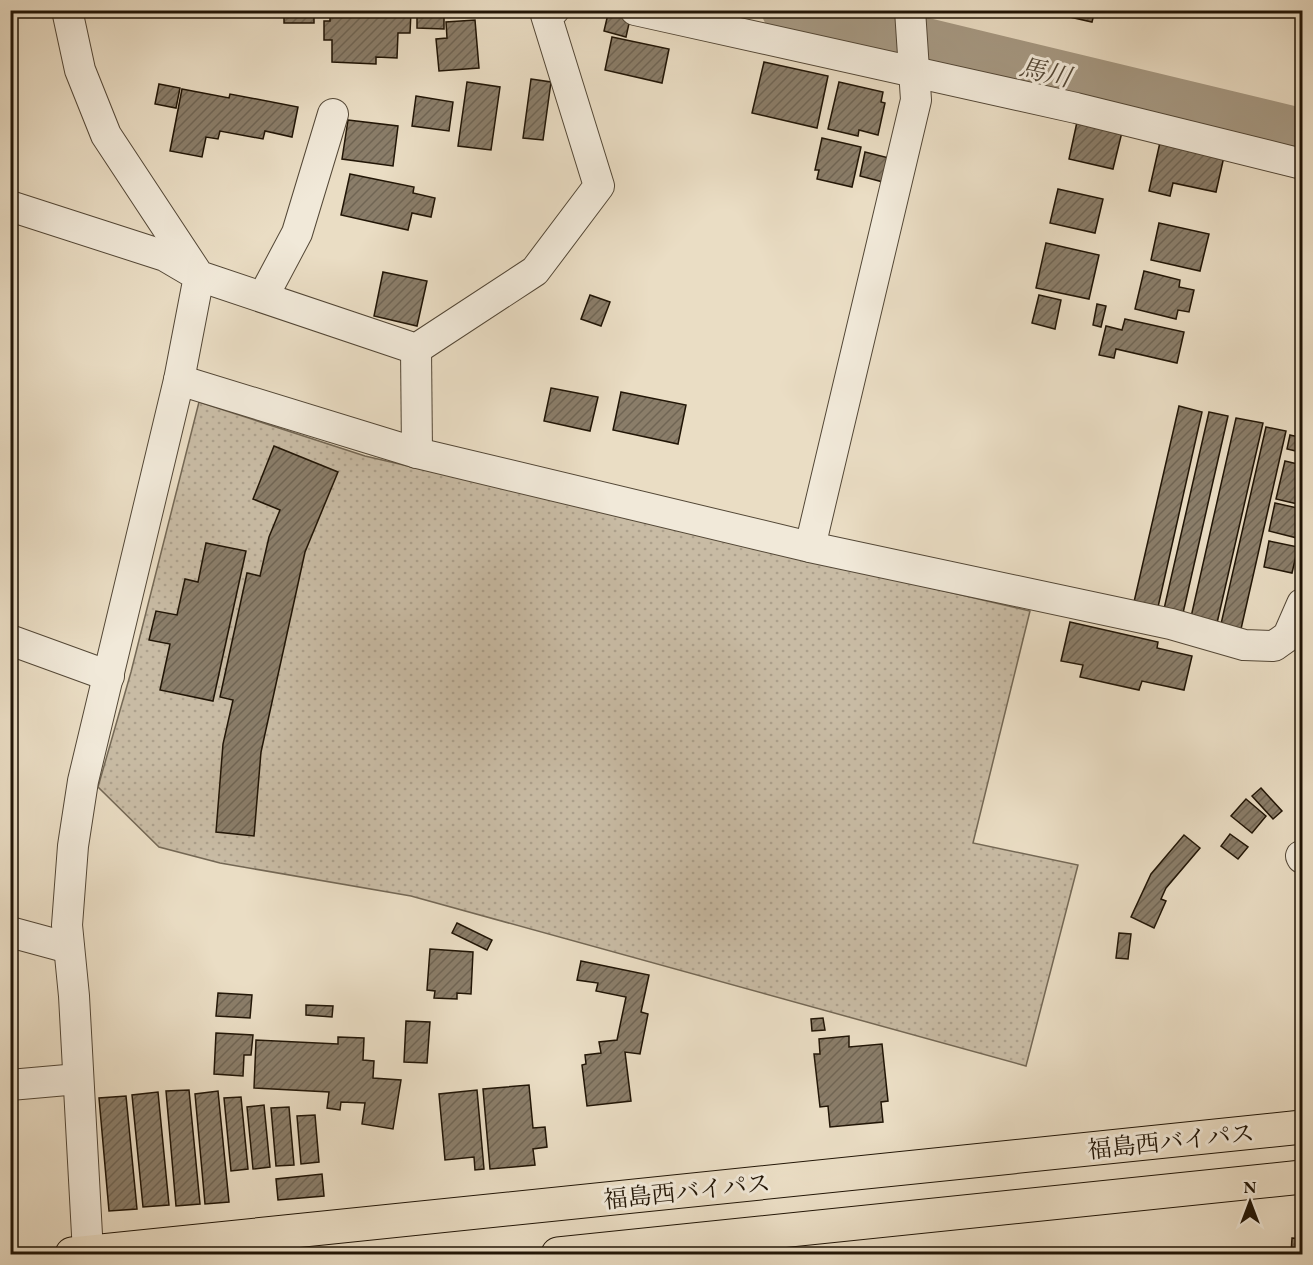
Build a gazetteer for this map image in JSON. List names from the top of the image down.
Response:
{
  "streets": {
    "highway": ["福島西バイパス"]
  },
  "water": ["馬川"],
  "north": "top"
}
